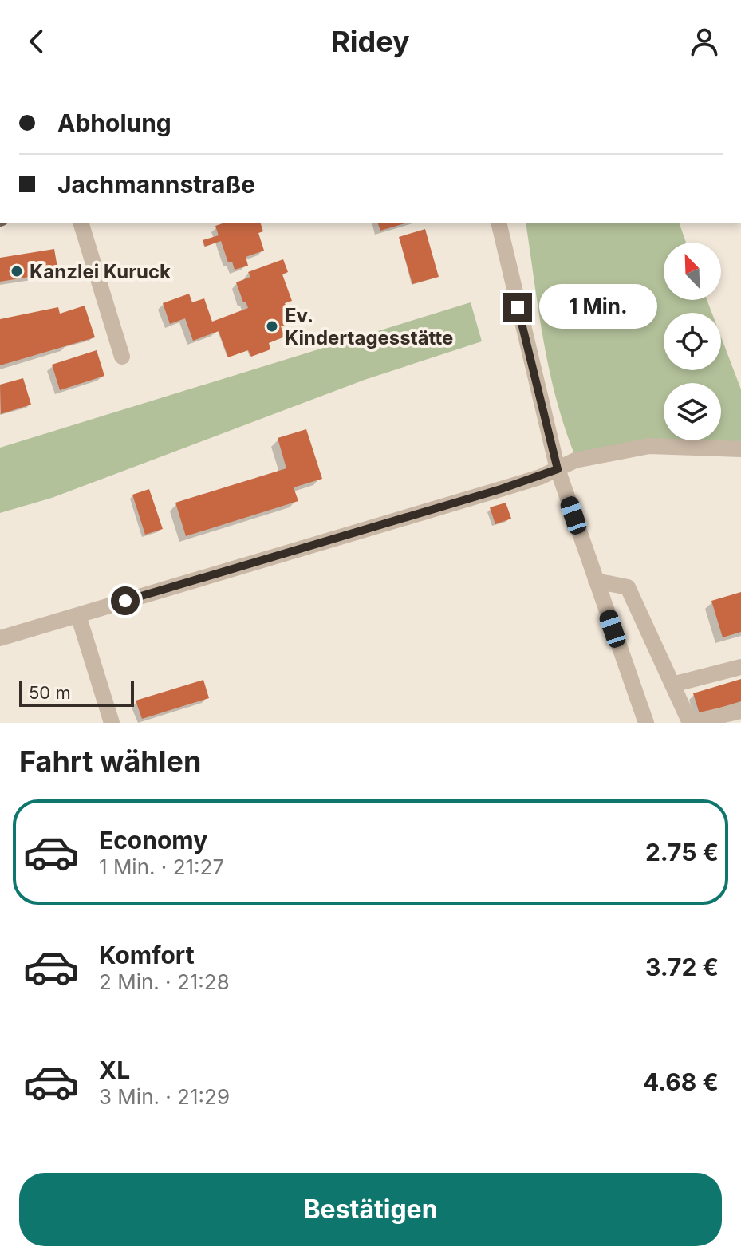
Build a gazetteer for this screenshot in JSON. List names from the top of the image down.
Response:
{
  "places": ["Kanzlei Kuruck", "Ev. Kindertagesstätte"],
  "scale_bar": "50 m",
  "north": "top left",
  "page": {
    "header": "Ridey",
    "banner": ["Abholung", "Jachmannstraße"],
    "bubble": "1 Min.",
    "scale": "50 m",
    "heading": "Fahrt wählen",
    "list": [
      {
        "name": "Economy",
        "note": "1 Min. · 21:27",
        "value": "2.75 €"
      },
      {
        "name": "Komfort",
        "note": "2 Min. · 21:28",
        "value": "3.72 €"
      },
      {
        "name": "XL",
        "note": "3 Min. · 21:29",
        "value": "4.68 €"
      }
    ],
    "buttons": "Bestätigen"
  }
}
